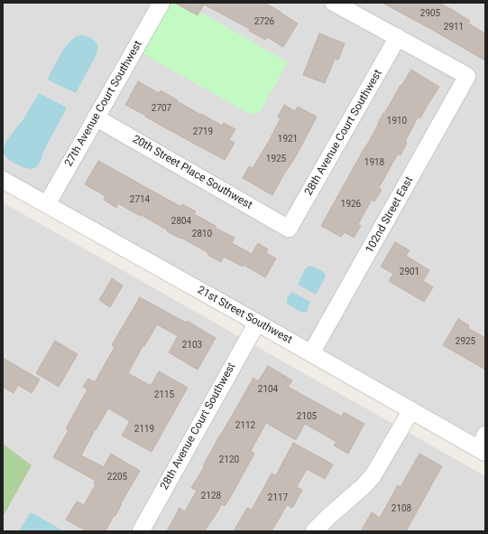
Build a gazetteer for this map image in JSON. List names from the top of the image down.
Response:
{
  "streets": {
    "street": [
      "27th Avenue Court Southwest",
      "28th Avenue Court Southwest",
      "20th Street Place Southwest",
      "102nd Street East",
      "21st Street Southwest"
    ]
  },
  "crossings": [
    ["27th Avenue Court Southwest", "20th Street Place Southwest"],
    ["27th Avenue Court Southwest", "21st Street Southwest"],
    ["28th Avenue Court Southwest", "20th Street Place Southwest"],
    ["28th Avenue Court Southwest", "102nd Street East"],
    ["28th Avenue Court Southwest", "21st Street Southwest"],
    ["102nd Street East", "21st Street Southwest"]
  ],
  "house_numbers": [
    "2905",
    "2726",
    "2911",
    "2707",
    "1910",
    "2719",
    "1921",
    "1925",
    "1918",
    "2714",
    "1926",
    "2804",
    "2810",
    "2901",
    "2925",
    "2103",
    "2104",
    "2115",
    "2105",
    "2112",
    "2119",
    "2120",
    "2205",
    "2128",
    "2117",
    "2108"
  ]
}
